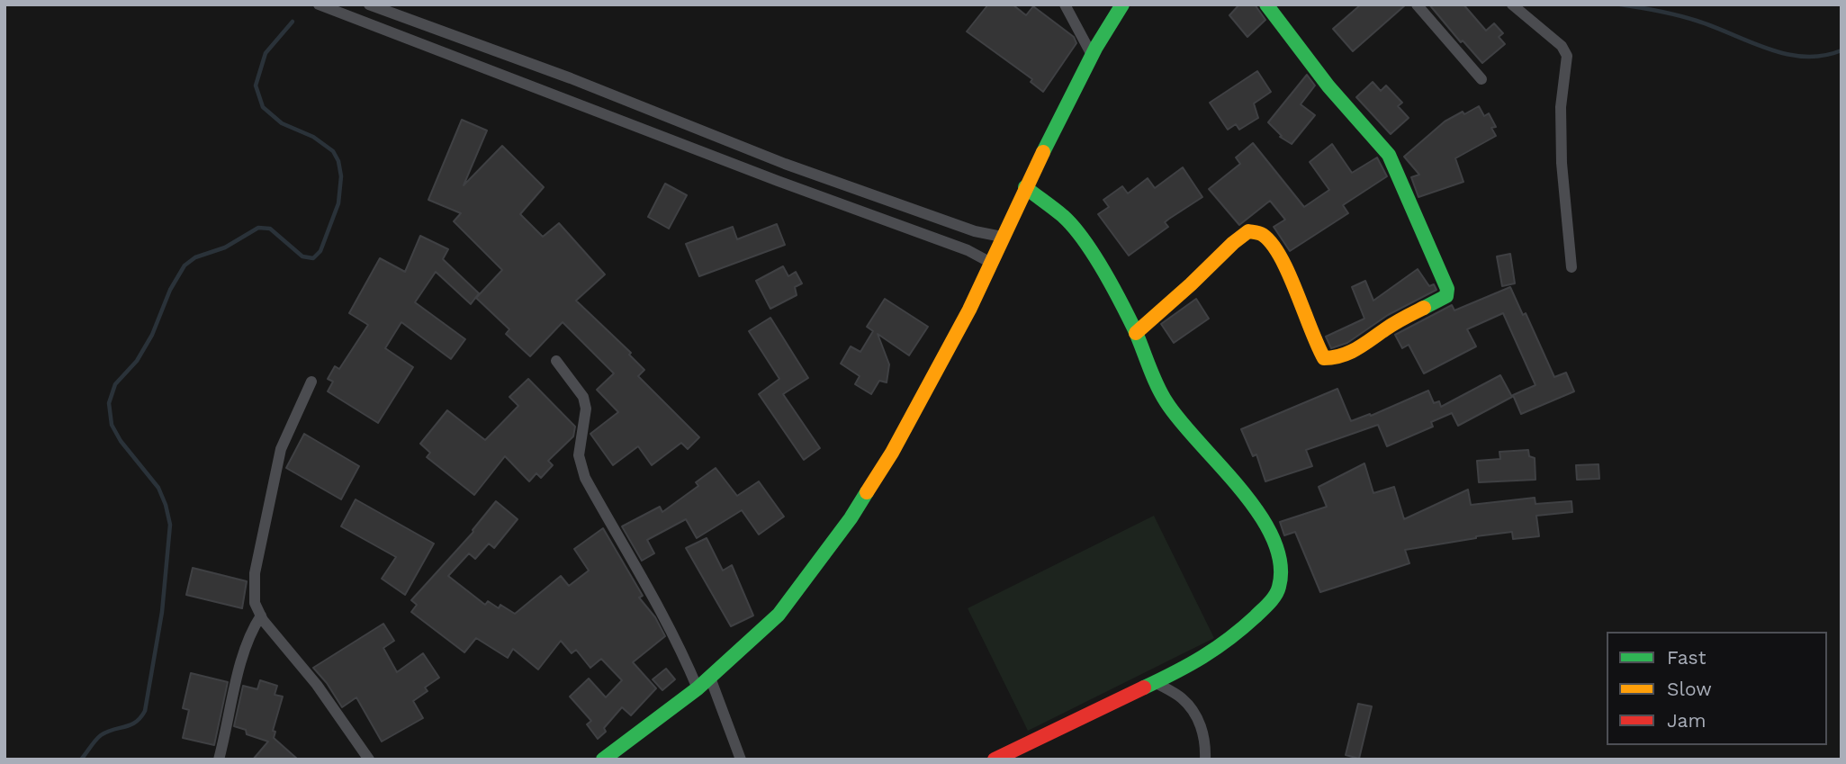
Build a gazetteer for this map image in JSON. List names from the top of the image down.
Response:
{
  "legend": ["Fast", "Slow", "Jam"]
}
